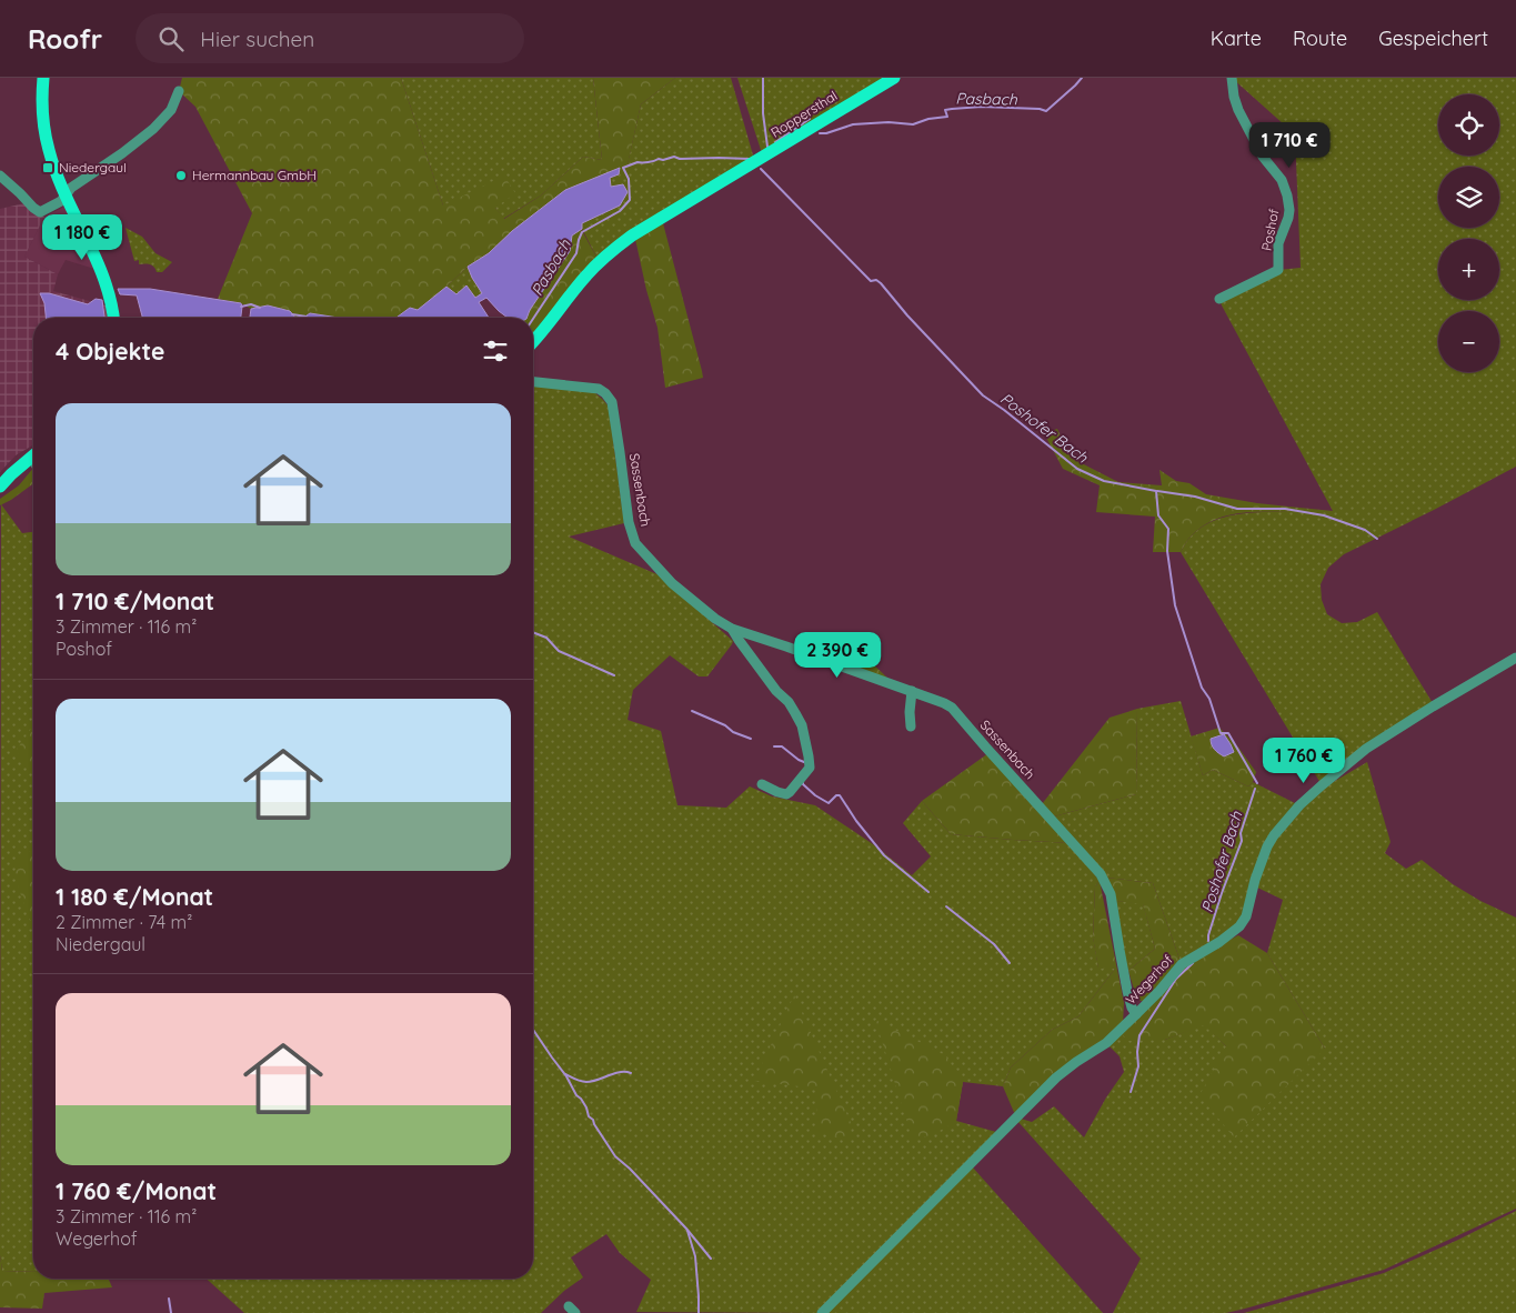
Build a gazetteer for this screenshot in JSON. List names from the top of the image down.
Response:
{
  "streets": {
    "main road": ["Roppersthal"],
    "street": ["Poshof", "Sassenbach", "Wegerhof"]
  },
  "crossings": [
    ["Sassenbach", "Wegerhof"]
  ],
  "water": ["Pasbach", "Poshofer Bach"],
  "places": {
    "transit": ["Niedergaul"],
    "other": ["Hermannbau GmbH"]
  },
  "page": {
    "header": "Roofr",
    "search": "Hier suchen",
    "nav": ["Karte", "Route", "Gespeichert"],
    "map_buttons": ["+", "−"],
    "price": [
      "1 710 €",
      "1 180 €",
      "2 390 €",
      "1 760 €"
    ],
    "heading": "4 Objekte",
    "list": [
      {
        "name": "1 710 €/Monat",
        "note": "3 Zimmer · 116 m² · Poshof"
      },
      {
        "name": "1 180 €/Monat",
        "note": "2 Zimmer · 74 m² · Niedergaul"
      },
      {
        "name": "1 760 €/Monat",
        "note": "3 Zimmer · 116 m² · Wegerhof"
      }
    ]
  }
}
